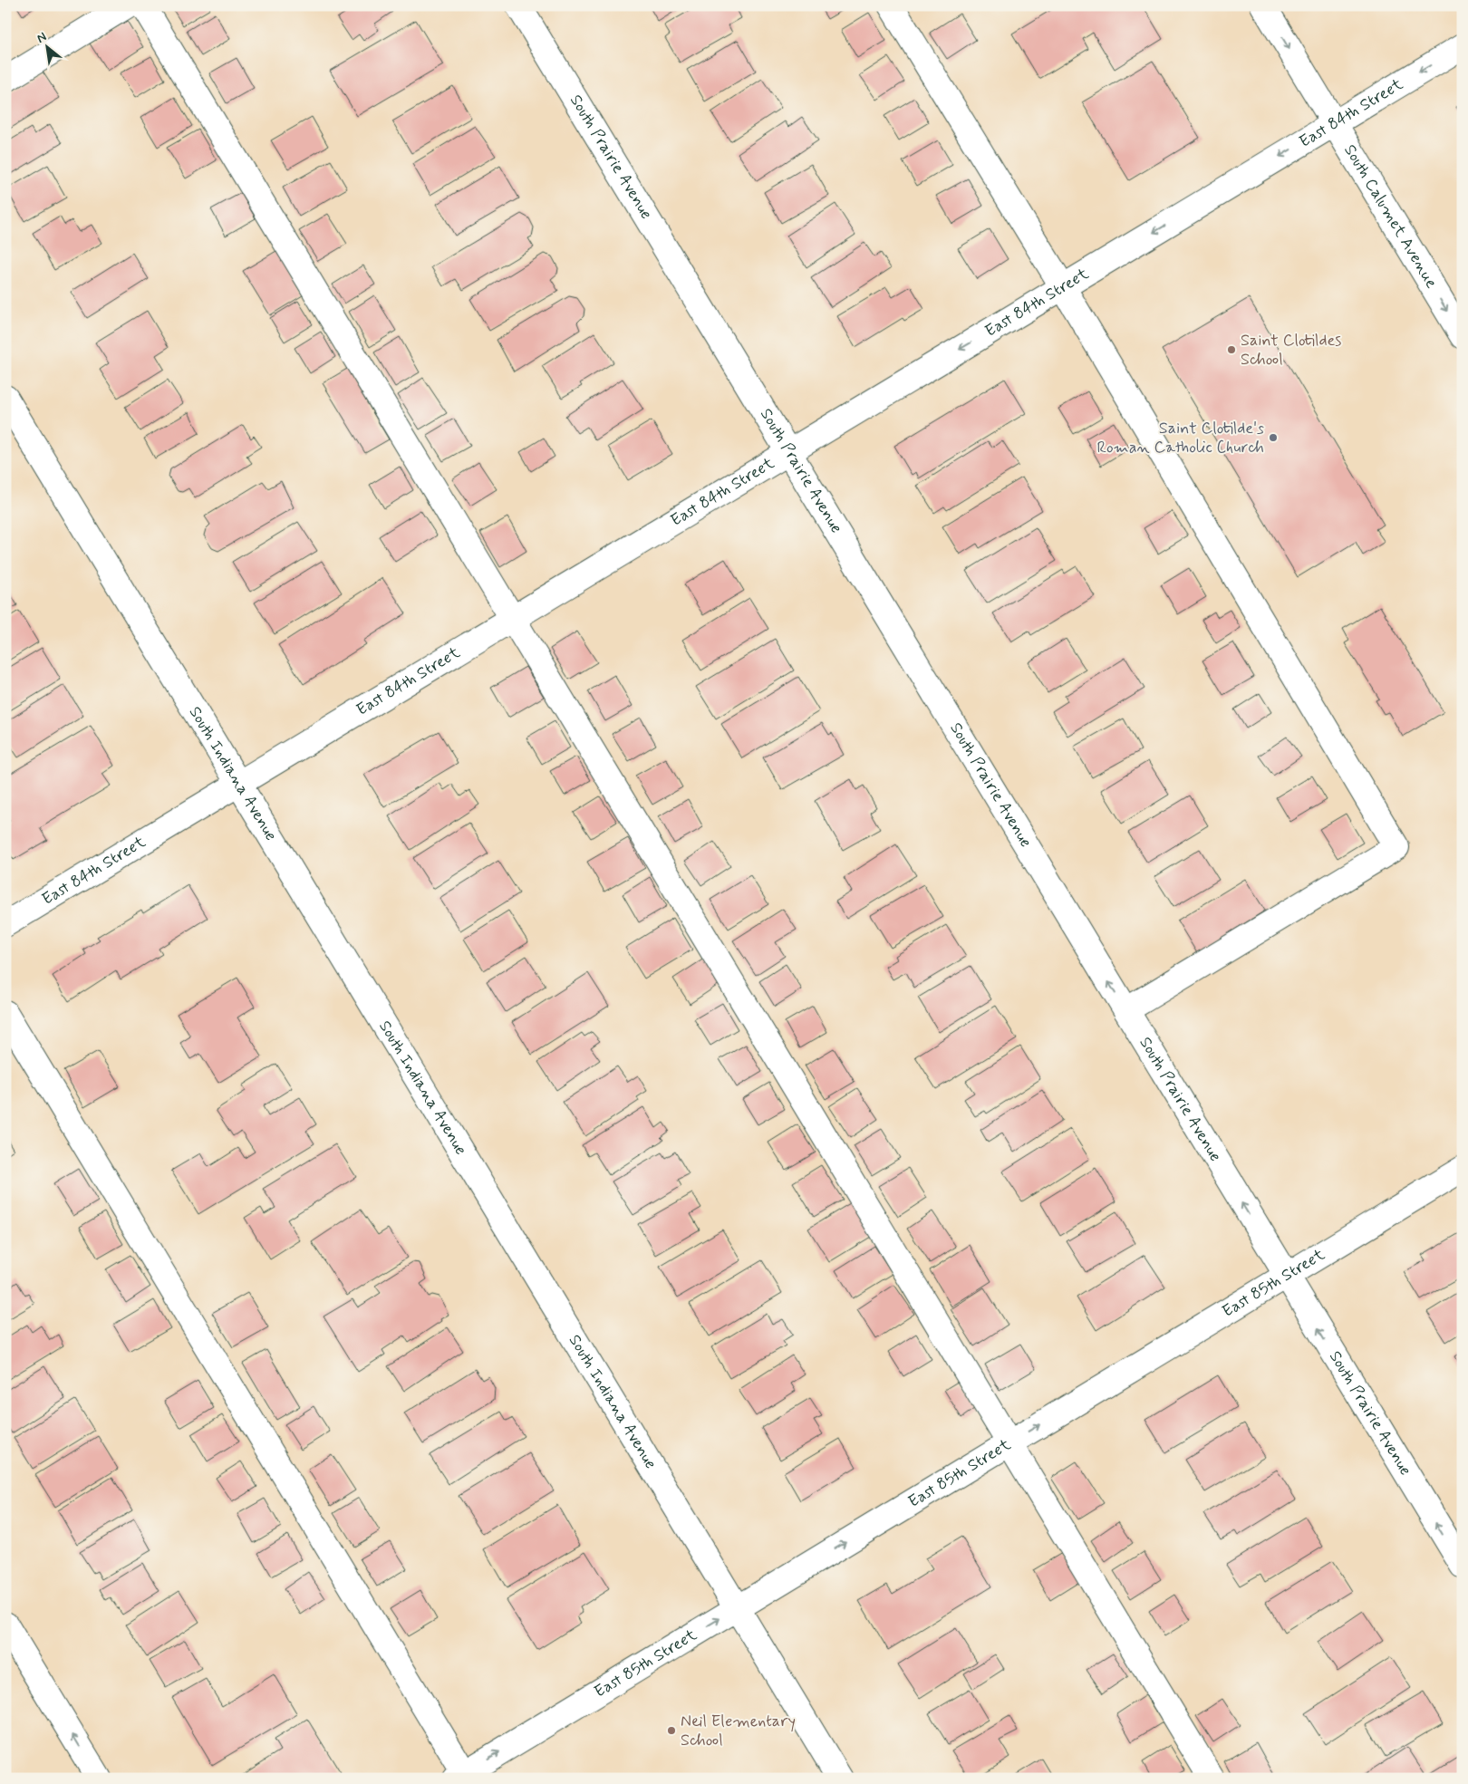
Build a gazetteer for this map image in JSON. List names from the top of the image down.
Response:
{
  "streets": {
    "street": [
      "East 84th Street",
      "South Prairie Avenue",
      "South Calumet Avenue",
      "South Indiana Avenue",
      "East 85th Street"
    ]
  },
  "crossings": [
    ["East 84th Street", "South Prairie Avenue"],
    ["East 84th Street", "South Calumet Avenue"],
    ["East 84th Street", "South Indiana Avenue"],
    ["South Prairie Avenue", "East 85th Street"],
    ["South Indiana Avenue", "East 85th Street"]
  ],
  "one_way": [
    "East 84th Street",
    "South Prairie Avenue",
    "South Calumet Avenue",
    "East 85th Street"
  ],
  "places": ["Saint Clotildes School", "Saint Clotilde's Roman Catholic Church", "Neil Elementary School"],
  "north": "top left"
}
